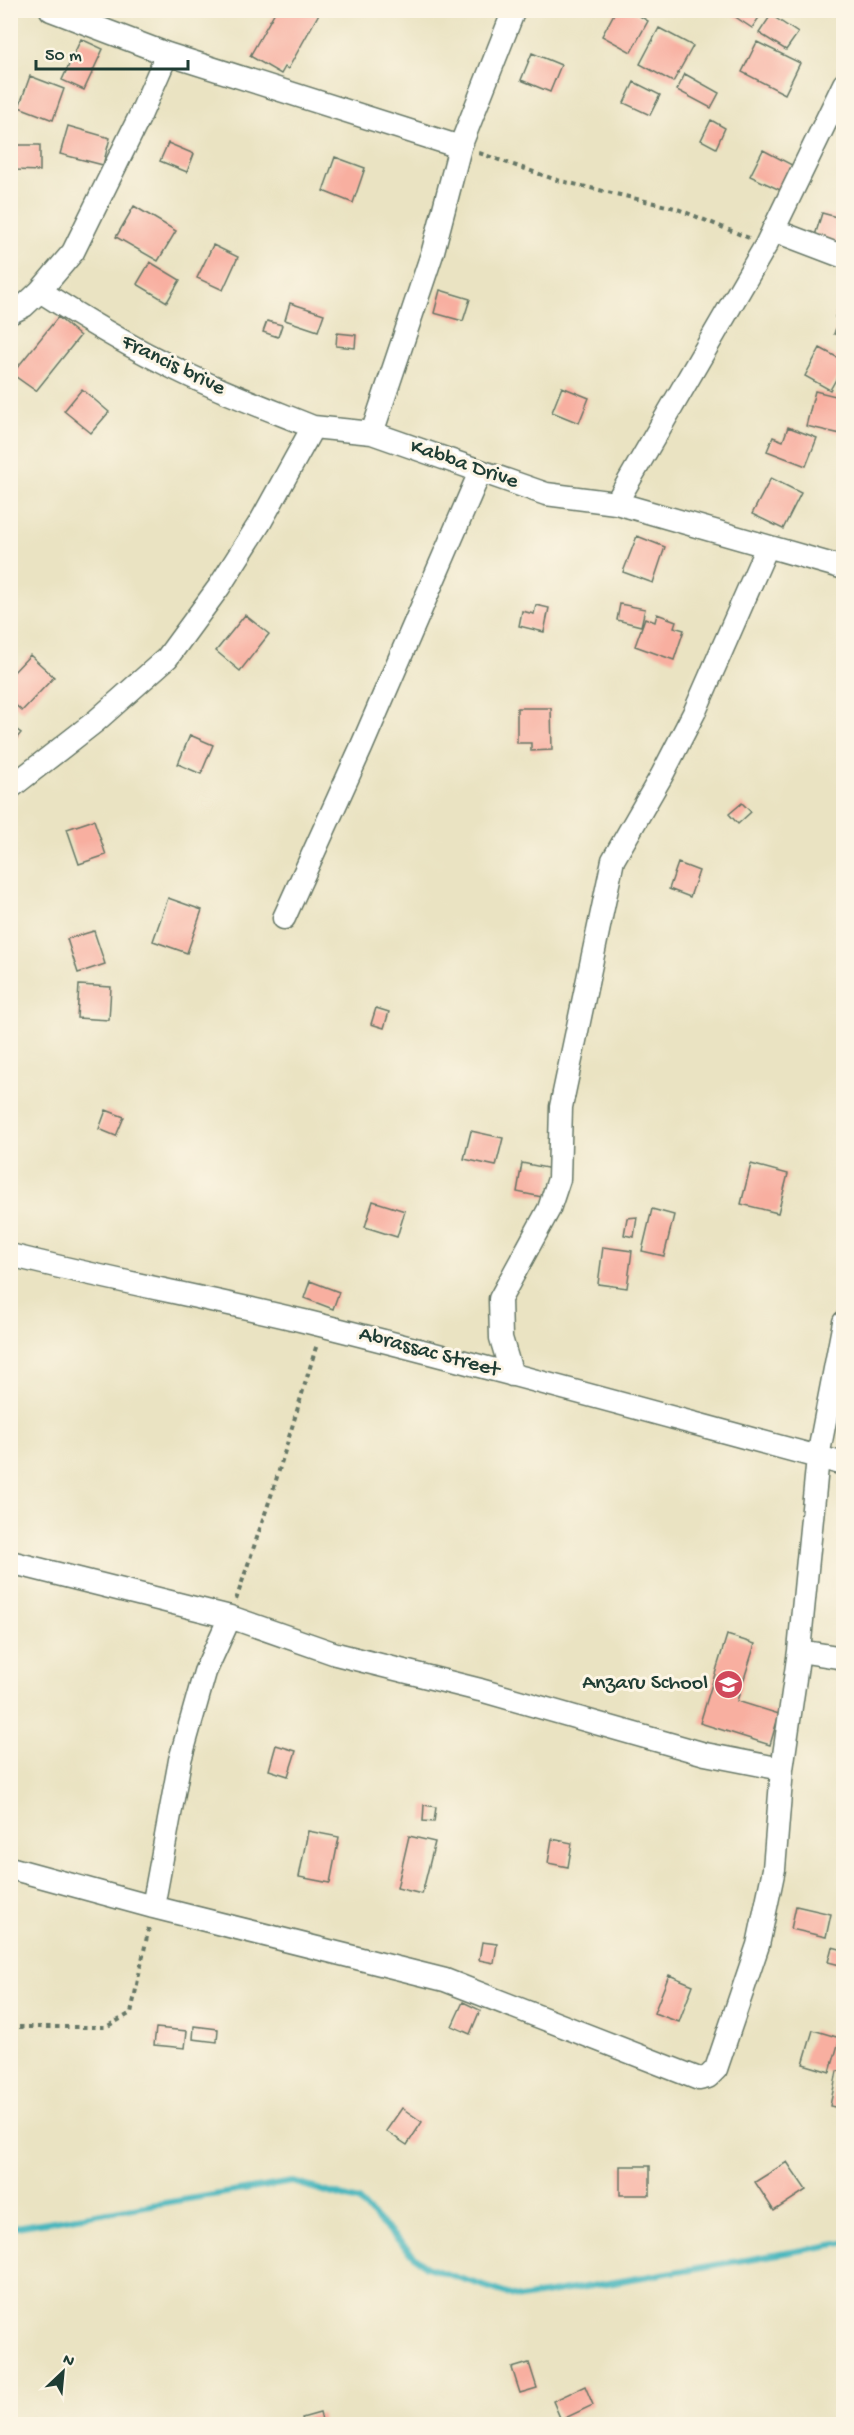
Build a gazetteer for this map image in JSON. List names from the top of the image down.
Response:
{
  "streets": {
    "street": ["Francis brive", "Kabba Drive", "Abrassac Street"]
  },
  "crossings": [
    ["Francis brive", "Kabba Drive"]
  ],
  "places": {
    "school or university": ["Anzaru School"]
  },
  "scale_bar": "50 m",
  "north": "top right"
}
